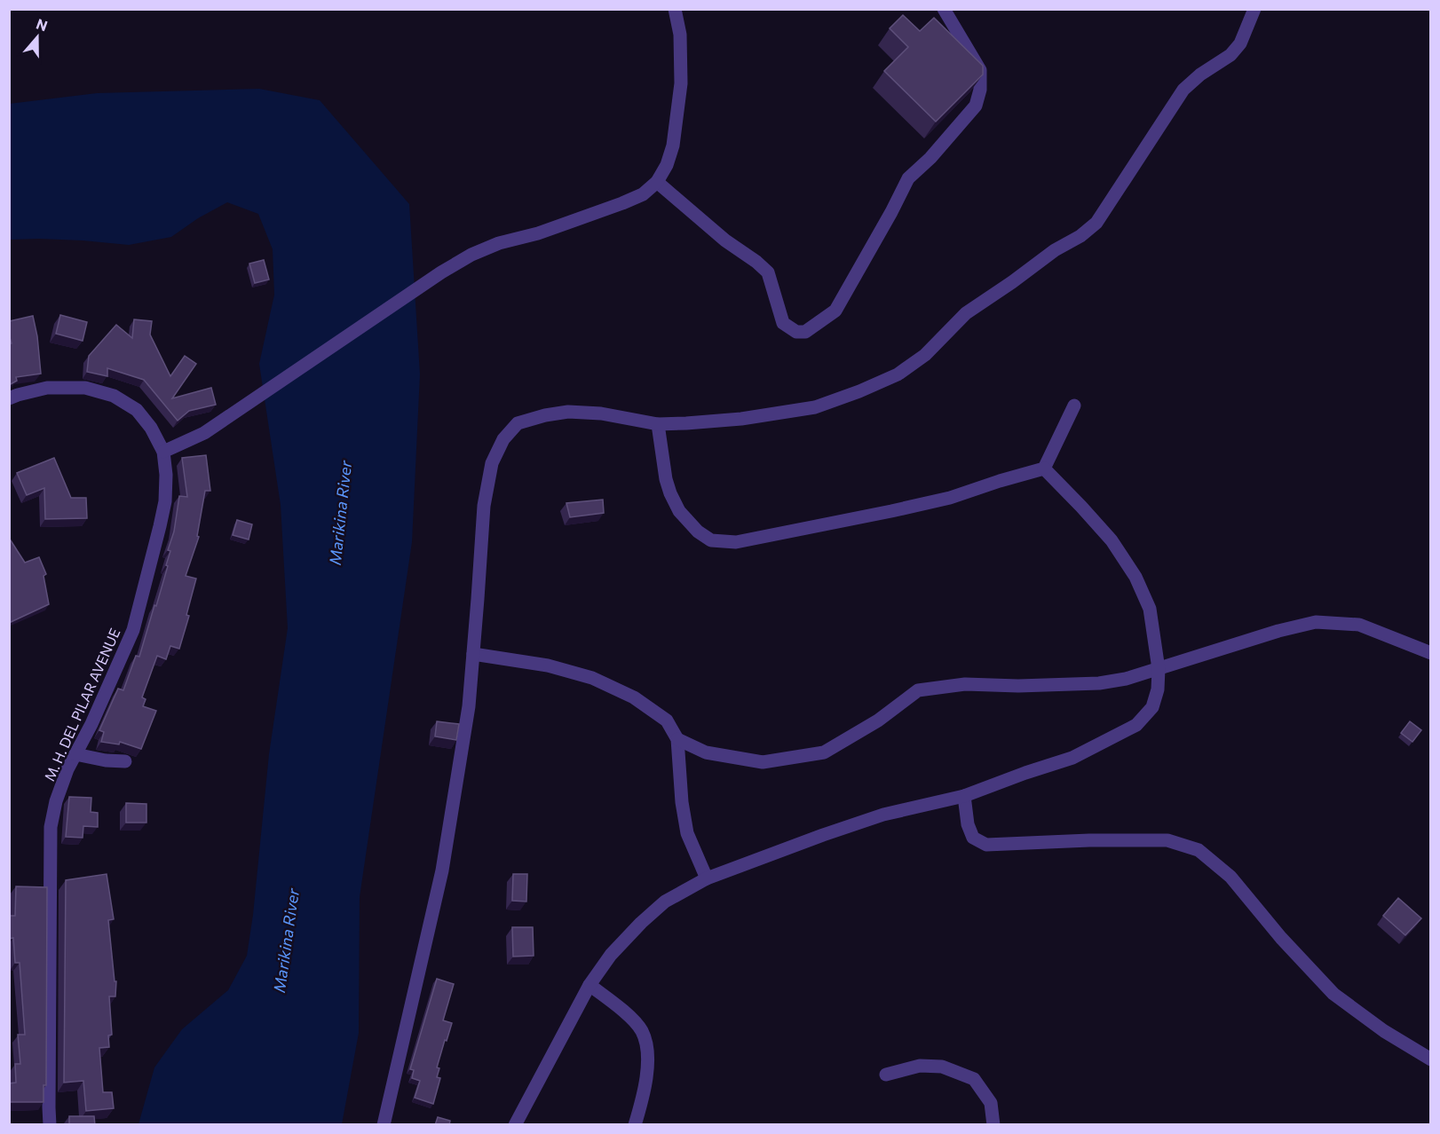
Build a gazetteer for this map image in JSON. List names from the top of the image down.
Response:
{
  "streets": {
    "street": ["M. H. DEL PILAR AVENUE"]
  },
  "water": ["Marikina River"],
  "north": "top"
}
